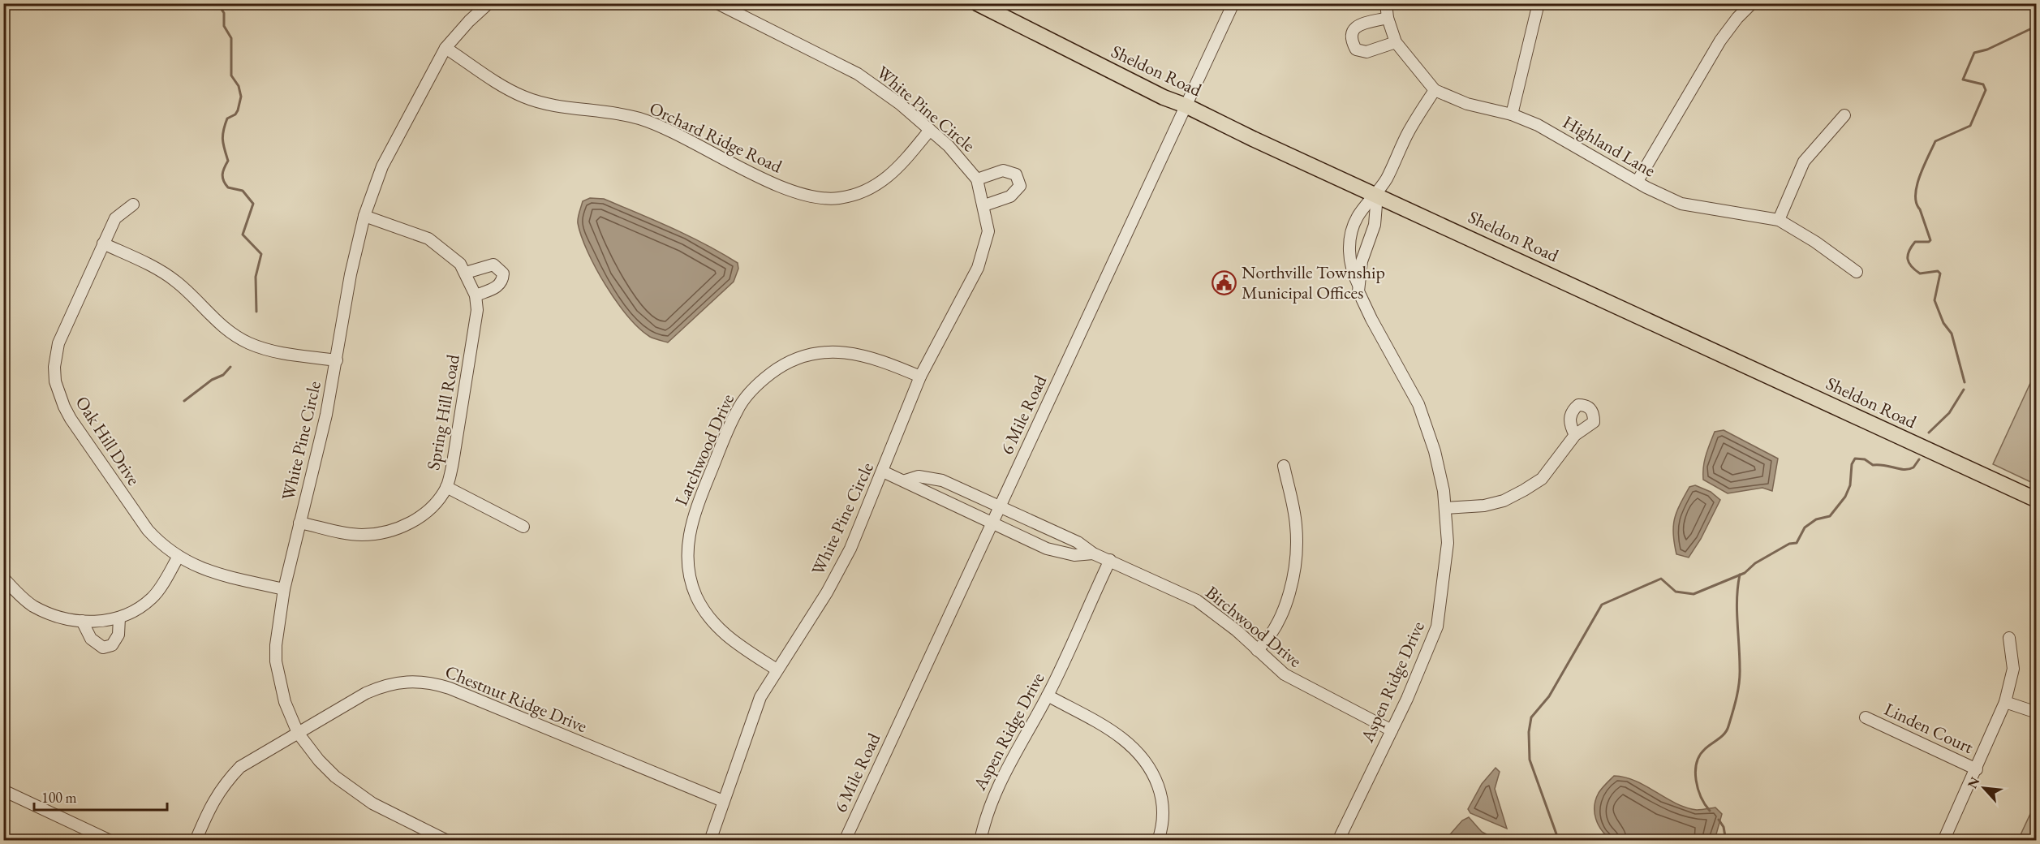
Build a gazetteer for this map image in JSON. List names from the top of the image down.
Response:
{
  "streets": {
    "main road": ["Sheldon Road"],
    "street": [
      "White Pine Circle",
      "Orchard Ridge Road",
      "Highland Lane",
      "Spring Hill Road",
      "6 Mile Road",
      "Oak Hill Drive",
      "Larchwood Drive",
      "Birchwood Drive",
      "Aspen Ridge Drive",
      "Chestnut Ridge Drive",
      "Linden Court"
    ]
  },
  "crossings": [
    ["Sheldon Road", "6 Mile Road"],
    ["Sheldon Road", "Aspen Ridge Drive"],
    ["White Pine Circle", "Orchard Ridge Road"],
    ["White Pine Circle", "Spring Hill Road"],
    ["White Pine Circle", "Oak Hill Drive"],
    ["White Pine Circle", "Larchwood Drive"],
    ["White Pine Circle", "Birchwood Drive"],
    ["White Pine Circle", "Chestnut Ridge Drive"],
    ["6 Mile Road", "Birchwood Drive"],
    ["Birchwood Drive", "Aspen Ridge Drive"]
  ],
  "places": {
    "public building": ["Northville Township Municipal Offices"]
  },
  "scale_bar": "100 m",
  "north": "top left"
}
